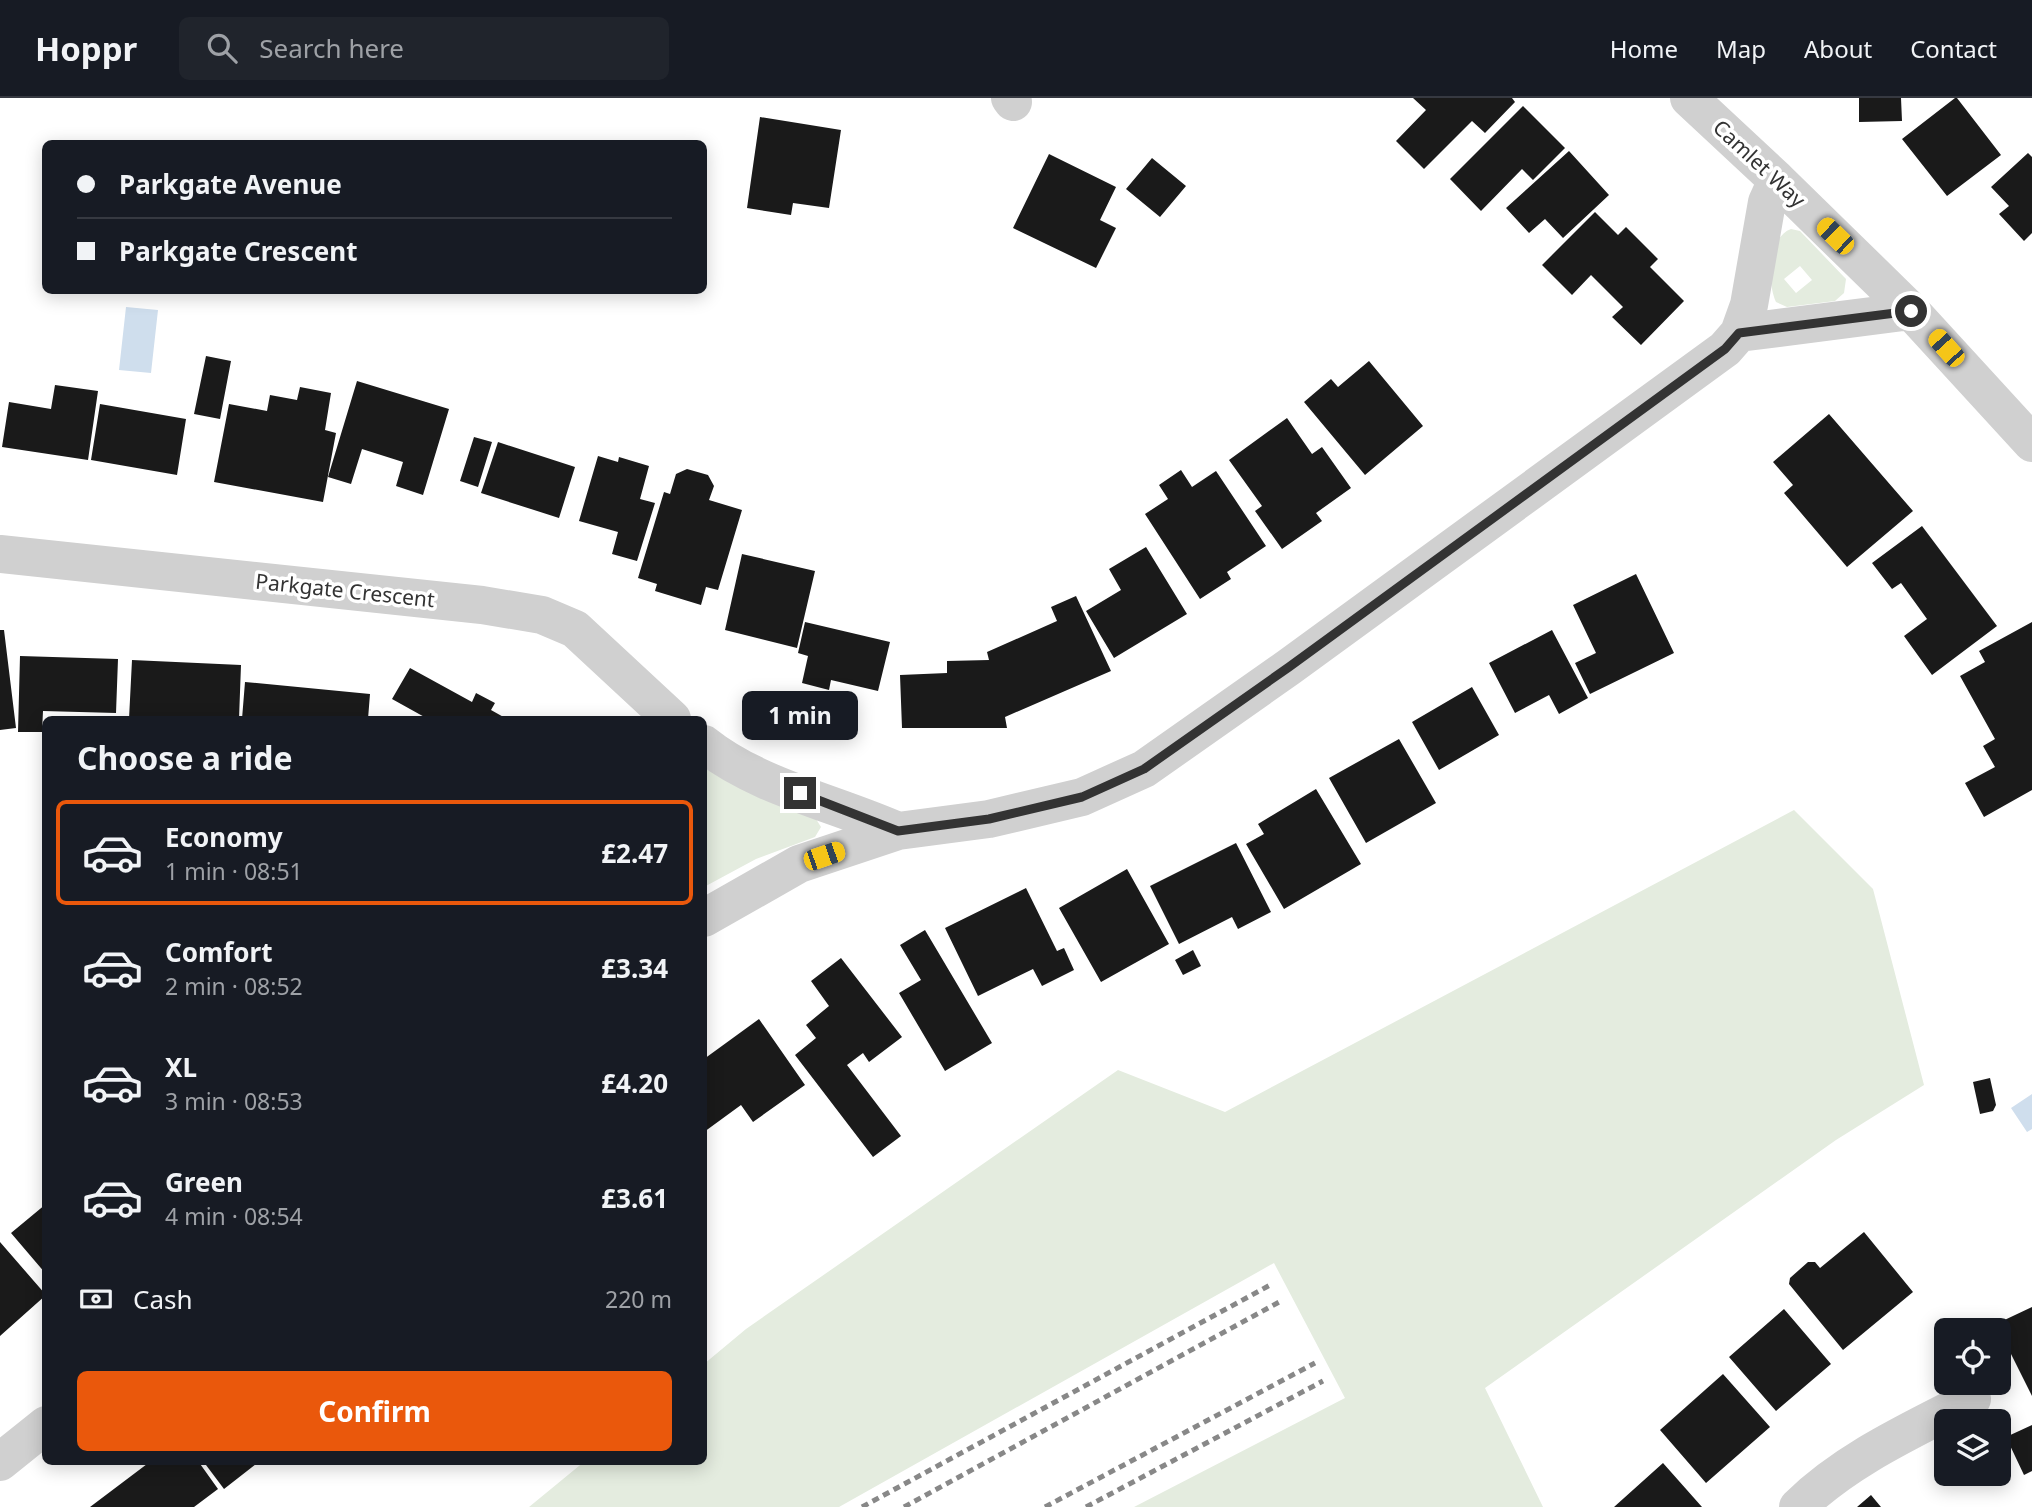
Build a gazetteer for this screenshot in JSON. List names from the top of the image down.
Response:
{
  "streets": {
    "street": ["Camlet Way", "Parkgate Crescent"]
  },
  "page": {
    "header": "Hoppr",
    "search": "Search here",
    "nav": [
      "Home",
      "Map",
      "About",
      "Contact"
    ],
    "banner": ["Parkgate Avenue", "Parkgate Crescent"],
    "bubble": "1 min",
    "heading": "Choose a ride",
    "list": [
      {
        "name": "Economy",
        "note": "1 min · 08:51",
        "value": "£2.47"
      },
      {
        "name": "Comfort",
        "note": "2 min · 08:52",
        "value": "£3.34"
      },
      {
        "name": "XL",
        "note": "3 min · 08:53",
        "value": "£4.20"
      },
      {
        "name": "Green",
        "note": "4 min · 08:54",
        "value": "£3.61"
      }
    ],
    "pay": ["Cash", "220 m"],
    "buttons": "Confirm"
  }
}
